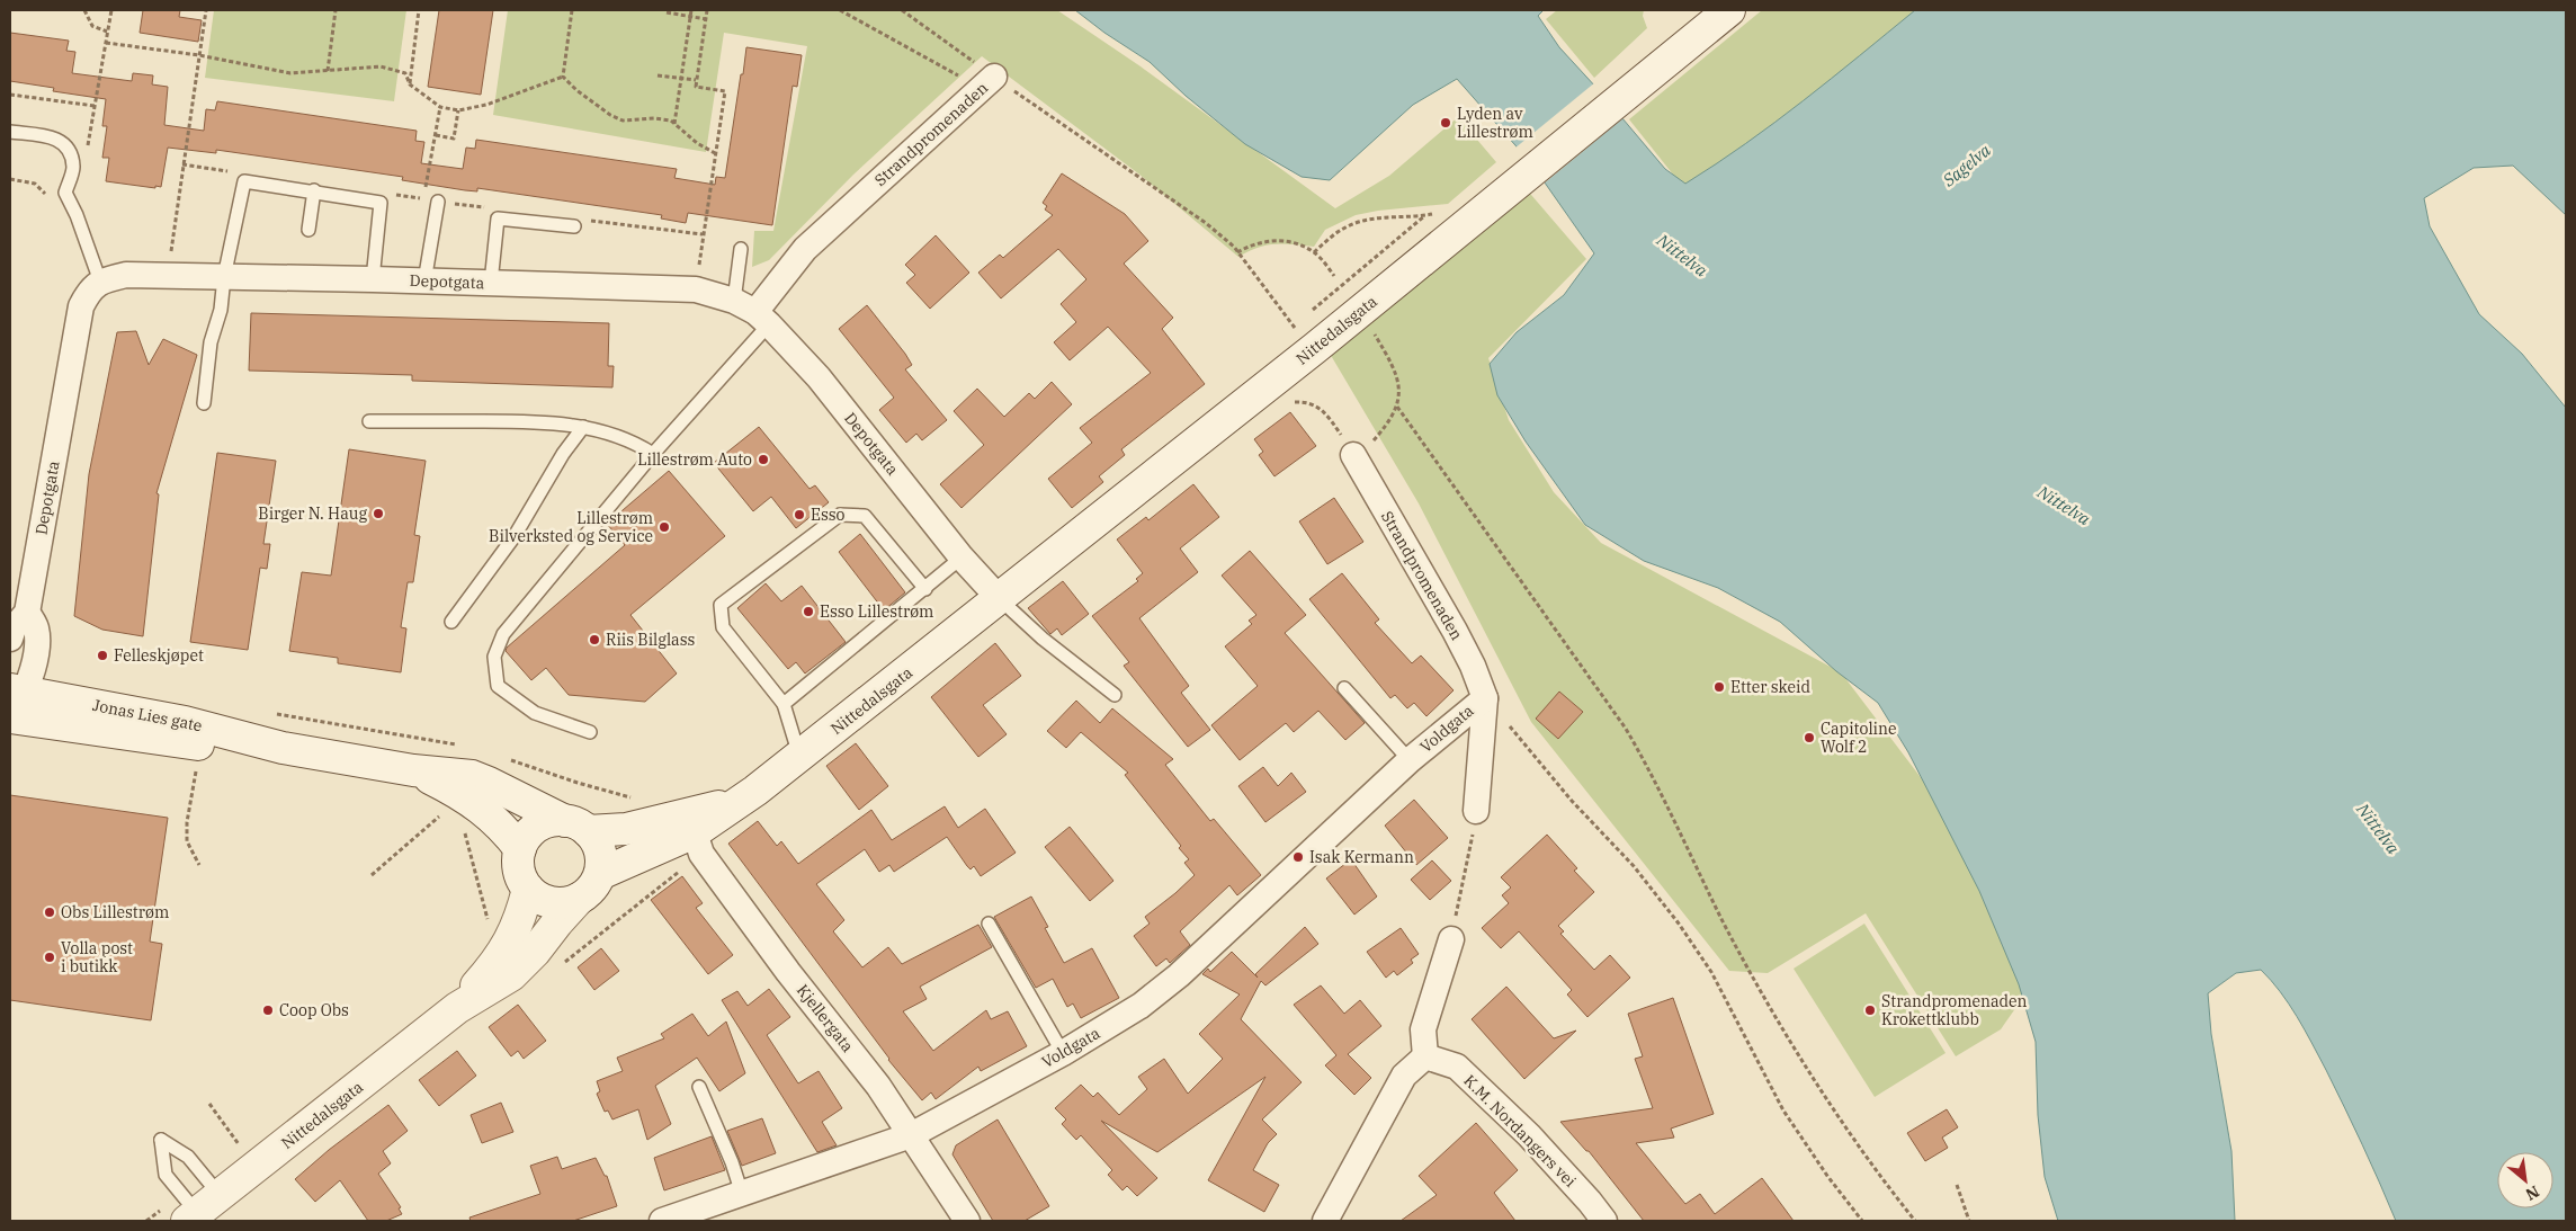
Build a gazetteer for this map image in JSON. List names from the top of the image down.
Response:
{
  "streets": {
    "main road": ["Nittedalsgata", "Jonas Lies gate"],
    "street": [
      "Strandpromenaden",
      "Depotgata",
      "Voldgata",
      "Kjellergata",
      "K.M. Nordangers vei"
    ]
  },
  "crossings": [
    ["Strandpromenaden", "Depotgata"],
    ["Strandpromenaden", "Voldgata"],
    ["Depotgata", "Nittedalsgata"],
    ["Depotgata", "Jonas Lies gate"],
    ["Nittedalsgata", "Jonas Lies gate"],
    ["Nittedalsgata", "Kjellergata"],
    ["Voldgata", "Kjellergata"]
  ],
  "water": ["Sagelva", "Nittelva"],
  "places": [
    "Lyden av Lillestrøm",
    "Lillestrøm Auto",
    "Birger N. Haug",
    "Esso",
    "Lillestrøm Bilverksted og Service",
    "Esso Lillestrøm",
    "Riis Bilglass",
    "Felleskjøpet",
    "Etter skeid",
    "Capitoline Wolf 2",
    "Isak Kermann",
    "Obs Lillestrøm",
    "Volla post i butikk",
    "Coop Obs",
    "Strandpromenaden Krokettklubb"
  ],
  "north": "bottom right"
}
